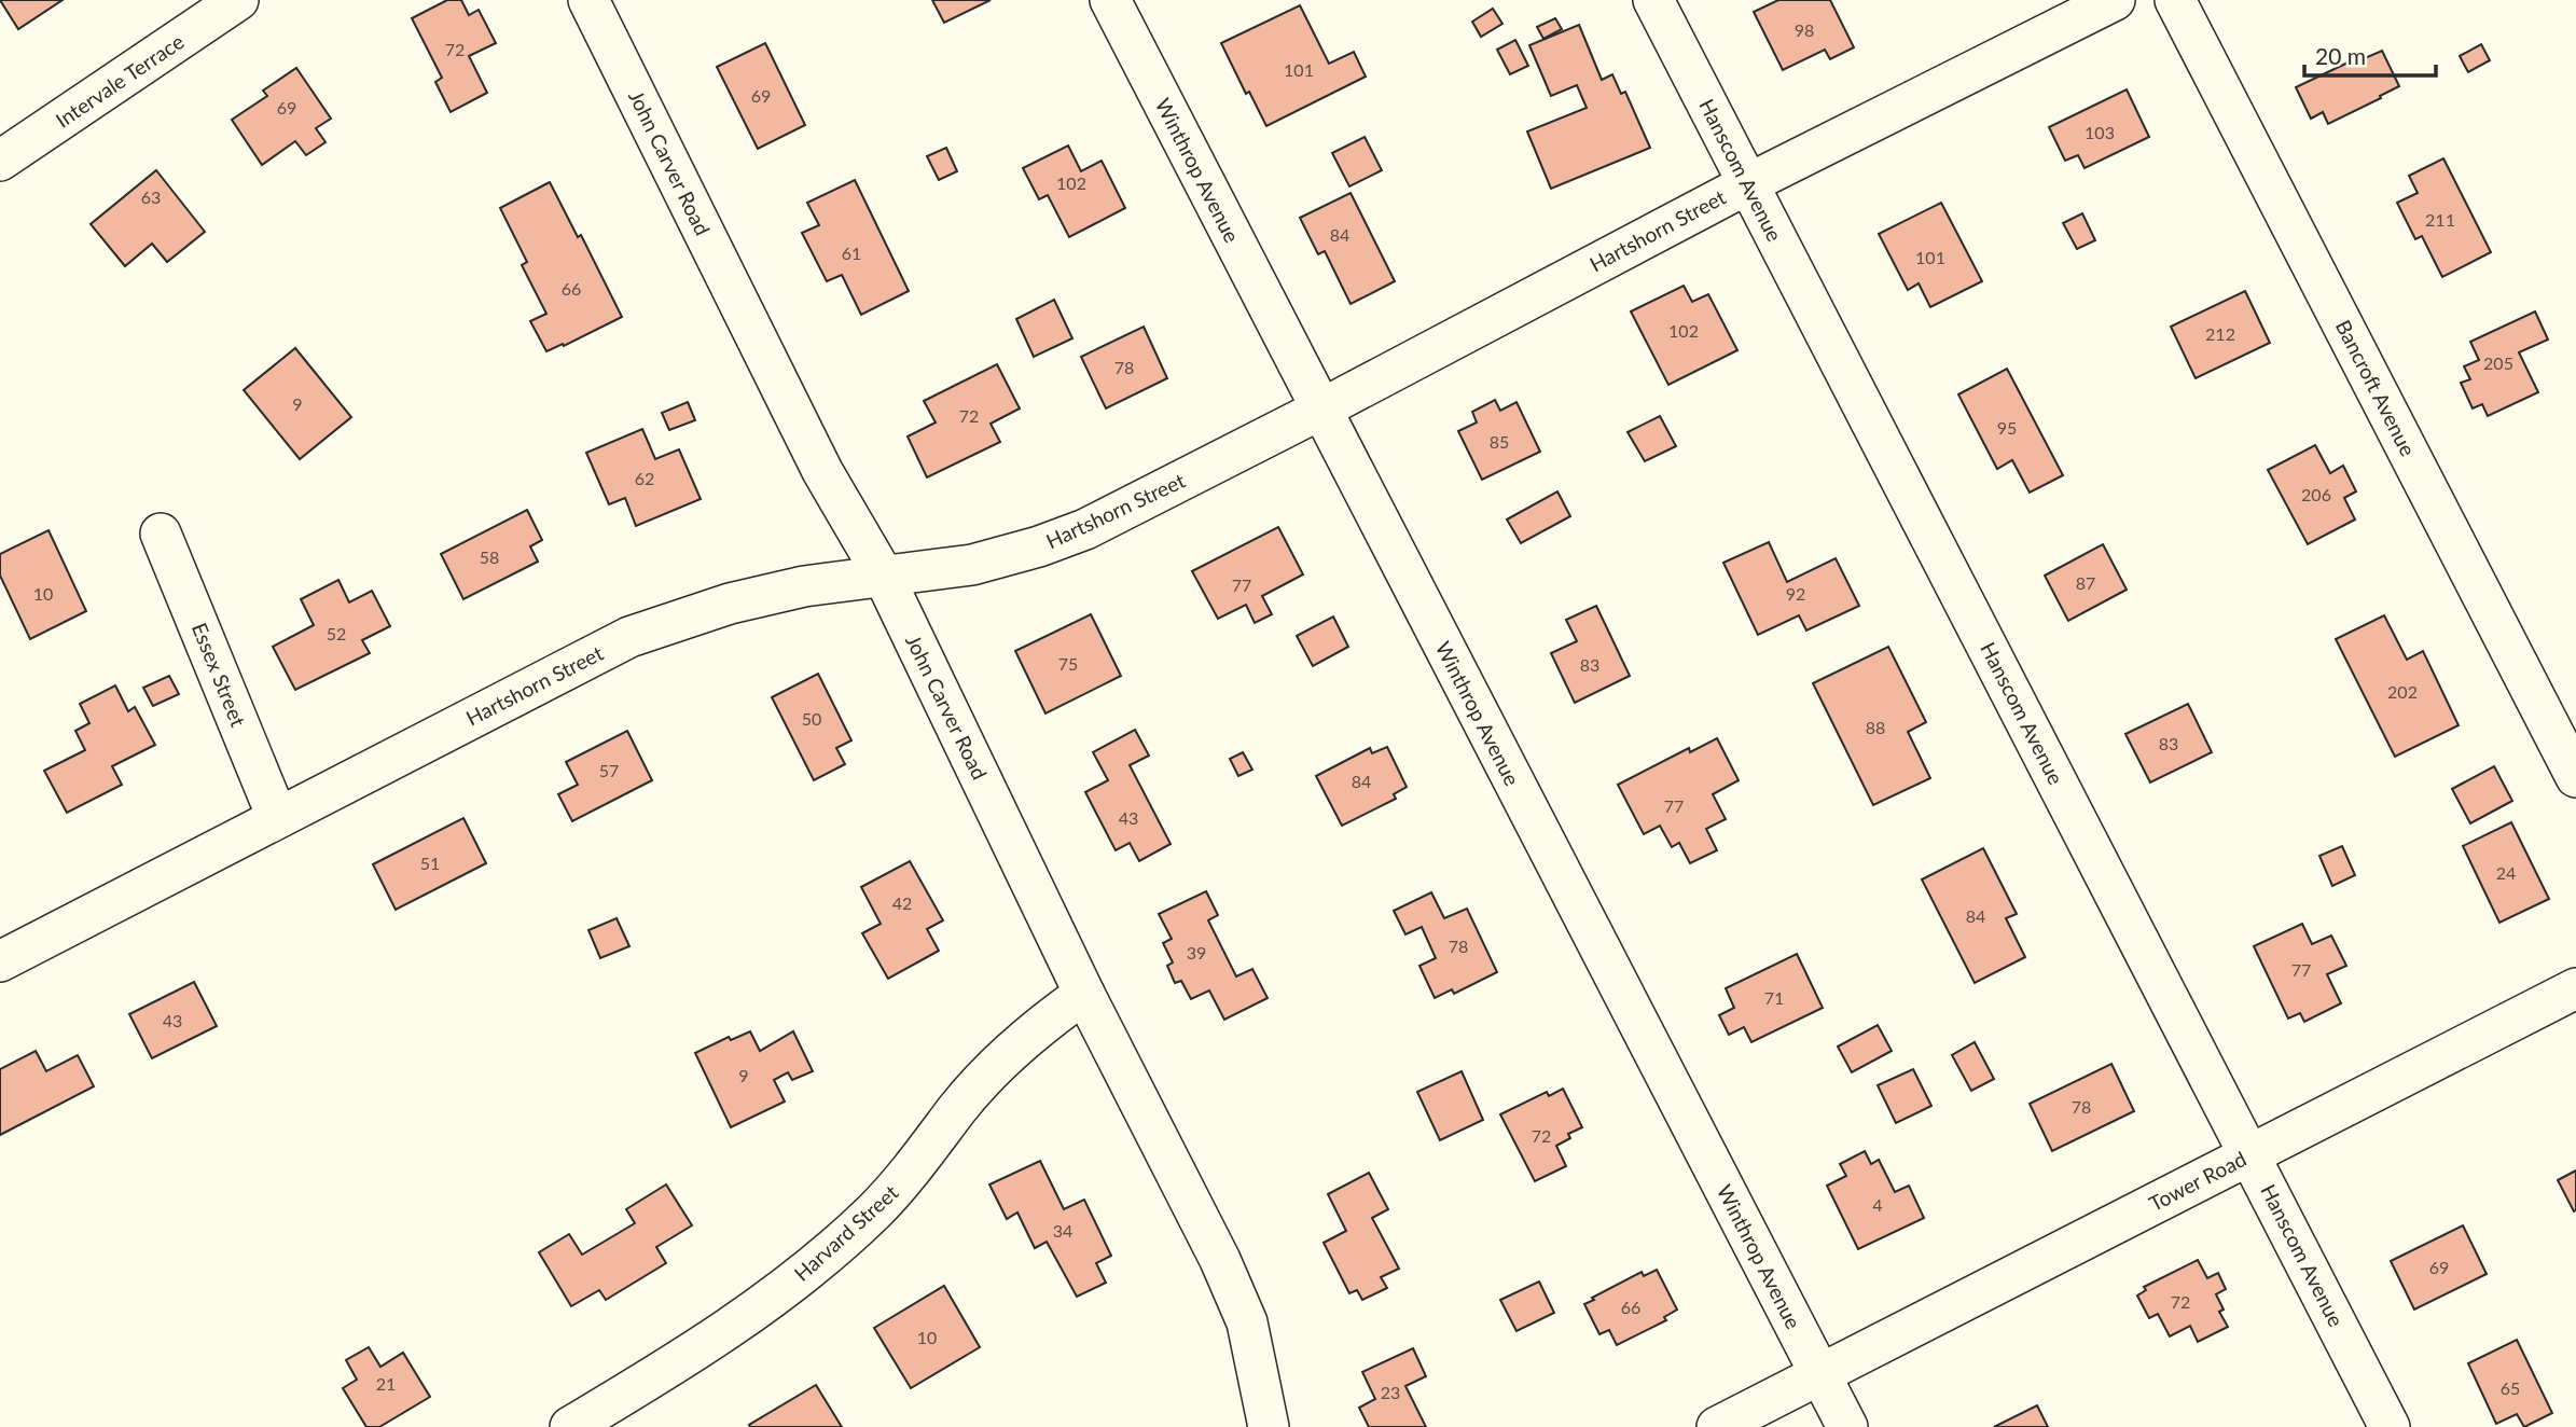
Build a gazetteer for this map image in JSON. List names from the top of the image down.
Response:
{
  "streets": {
    "street": [
      "Intervale Terrace",
      "John Carver Road",
      "Winthrop Avenue",
      "Hanscom Avenue",
      "Hartshorn Street",
      "Bancroft Avenue",
      "Essex Street",
      "Tower Road",
      "Harvard Street"
    ]
  },
  "crossings": [
    ["John Carver Road", "Hartshorn Street"],
    ["John Carver Road", "Harvard Street"],
    ["Winthrop Avenue", "Hartshorn Street"],
    ["Winthrop Avenue", "Tower Road"],
    ["Hanscom Avenue", "Hartshorn Street"],
    ["Hanscom Avenue", "Tower Road"],
    ["Hartshorn Street", "Essex Street"]
  ],
  "house_numbers": [
    "98",
    "72",
    "101",
    "69",
    "69",
    "103",
    "102",
    "63",
    "211",
    "84",
    "61",
    "101",
    "66",
    "102",
    "212",
    "205",
    "78",
    "9",
    "72",
    "95",
    "85",
    "62",
    "206",
    "58",
    "87",
    "77",
    "10",
    "92",
    "52",
    "75",
    "83",
    "202",
    "50",
    "88",
    "83",
    "57",
    "84",
    "77",
    "43",
    "51",
    "24",
    "42",
    "84",
    "78",
    "39",
    "77",
    "71",
    "43",
    "9",
    "78",
    "72",
    "4",
    "34",
    "69",
    "72",
    "66",
    "10",
    "21",
    "65",
    "23"
  ],
  "scale_bar": "20 m"
}
